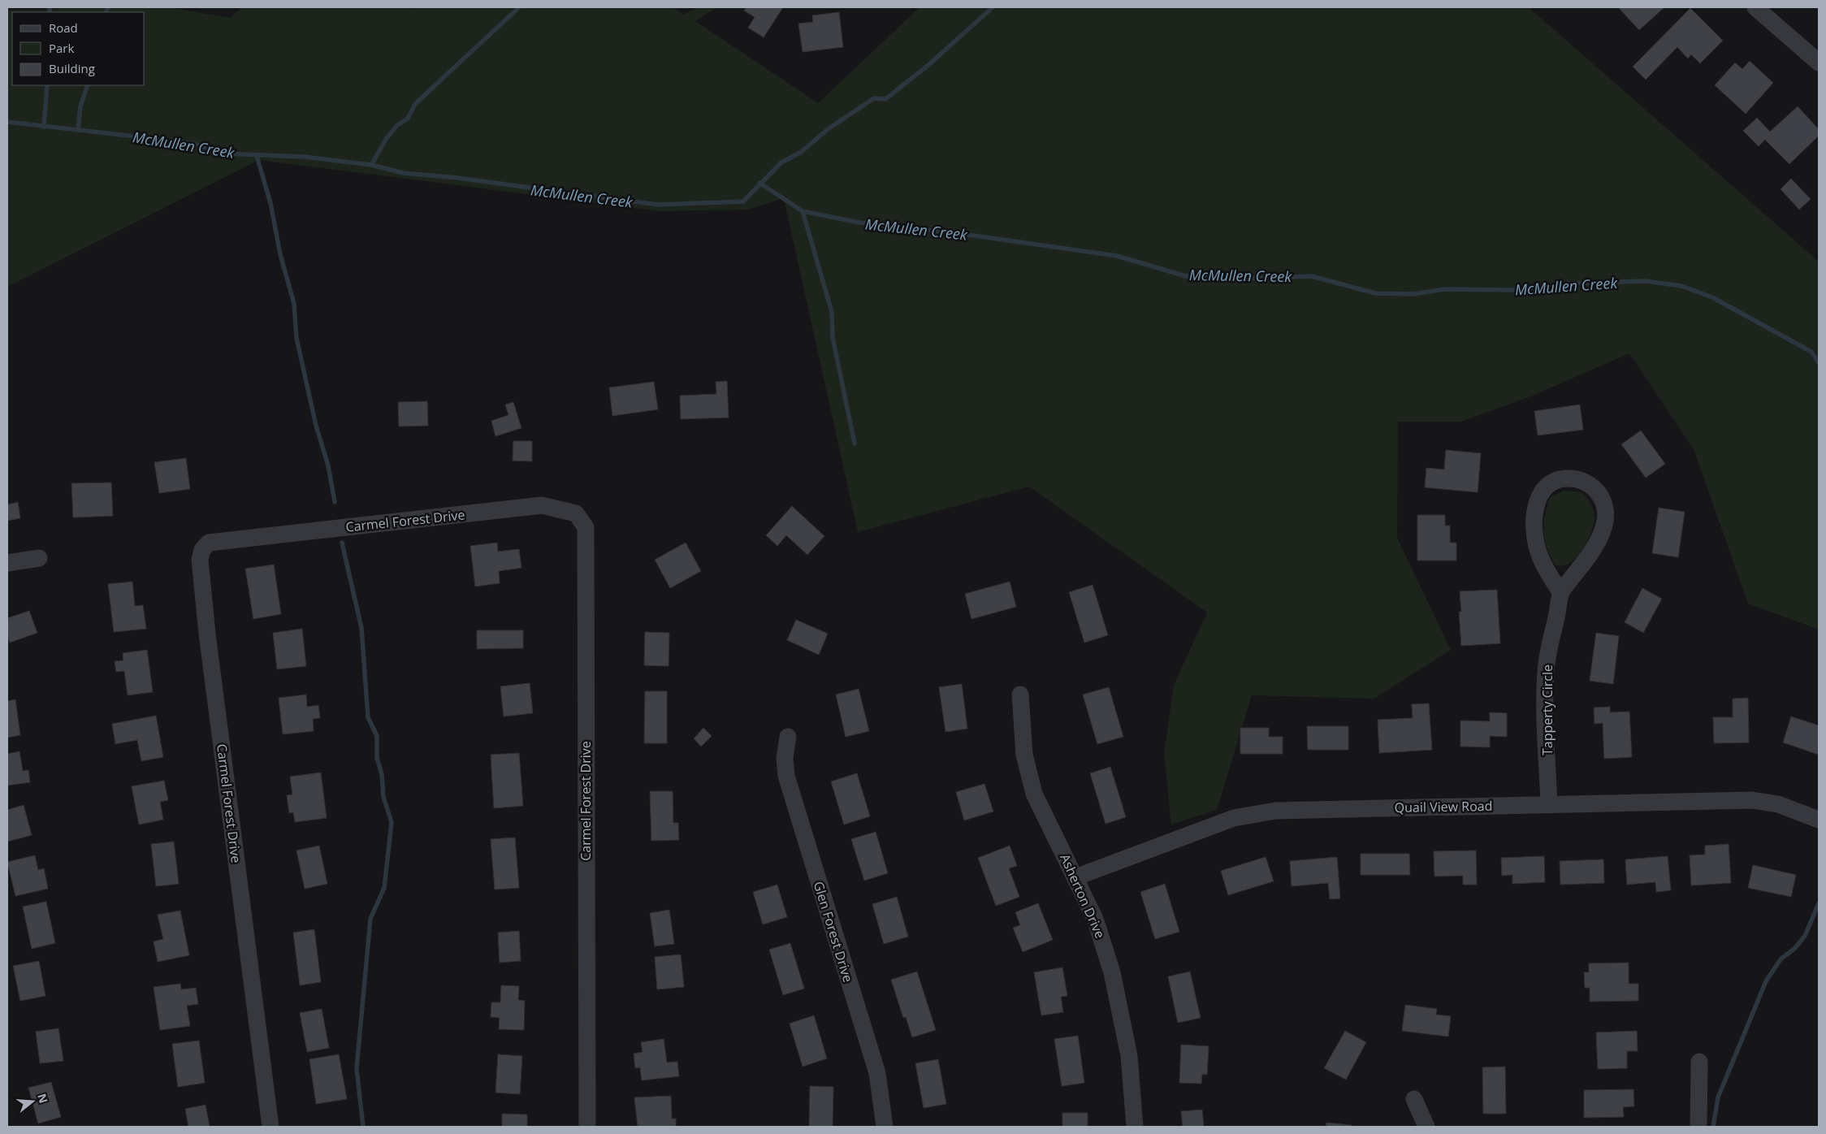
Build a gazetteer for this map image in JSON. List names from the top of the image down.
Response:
{
  "streets": {
    "street": [
      "Carmel Forest Drive",
      "Tapperty Circle",
      "Quail View Road",
      "Asherton Drive",
      "Glen Forest Drive"
    ]
  },
  "crossings": [
    ["Tapperty Circle", "Quail View Road"],
    ["Quail View Road", "Asherton Drive"]
  ],
  "water": ["McMullen Creek"],
  "legend": ["Road", "Park", "Building"],
  "north": "right"
}
